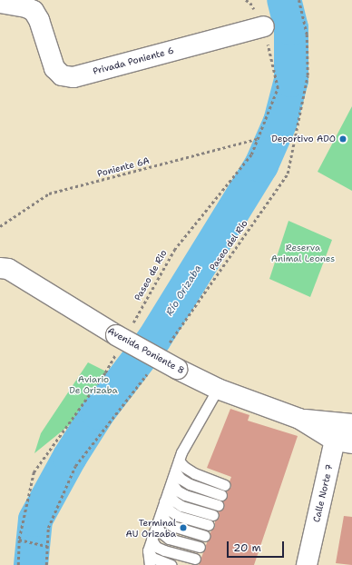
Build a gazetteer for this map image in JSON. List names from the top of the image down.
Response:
{
  "streets": {
    "street": ["Privada Poniente 6", "Avenida Poniente 8", "Calle Norte 7"],
    "path": ["Poniente 6A", "Paseo del Río", "Paseo de Rio"]
  },
  "crossings": [
    ["Privada Poniente 6", "Paseo de Rio"],
    ["Poniente 6A", "Paseo de Rio"],
    ["Paseo de Rio", "Avenida Poniente 8"],
    ["Avenida Poniente 8", "Calle Norte 7"]
  ],
  "water": ["Río Orizaba"],
  "parks": ["Reserva Animal Leones", "Aviario De Orizaba"],
  "places": ["Deportivo ADO", "Terminal AU Orizaba"],
  "scale_bar": "20 m"
}
